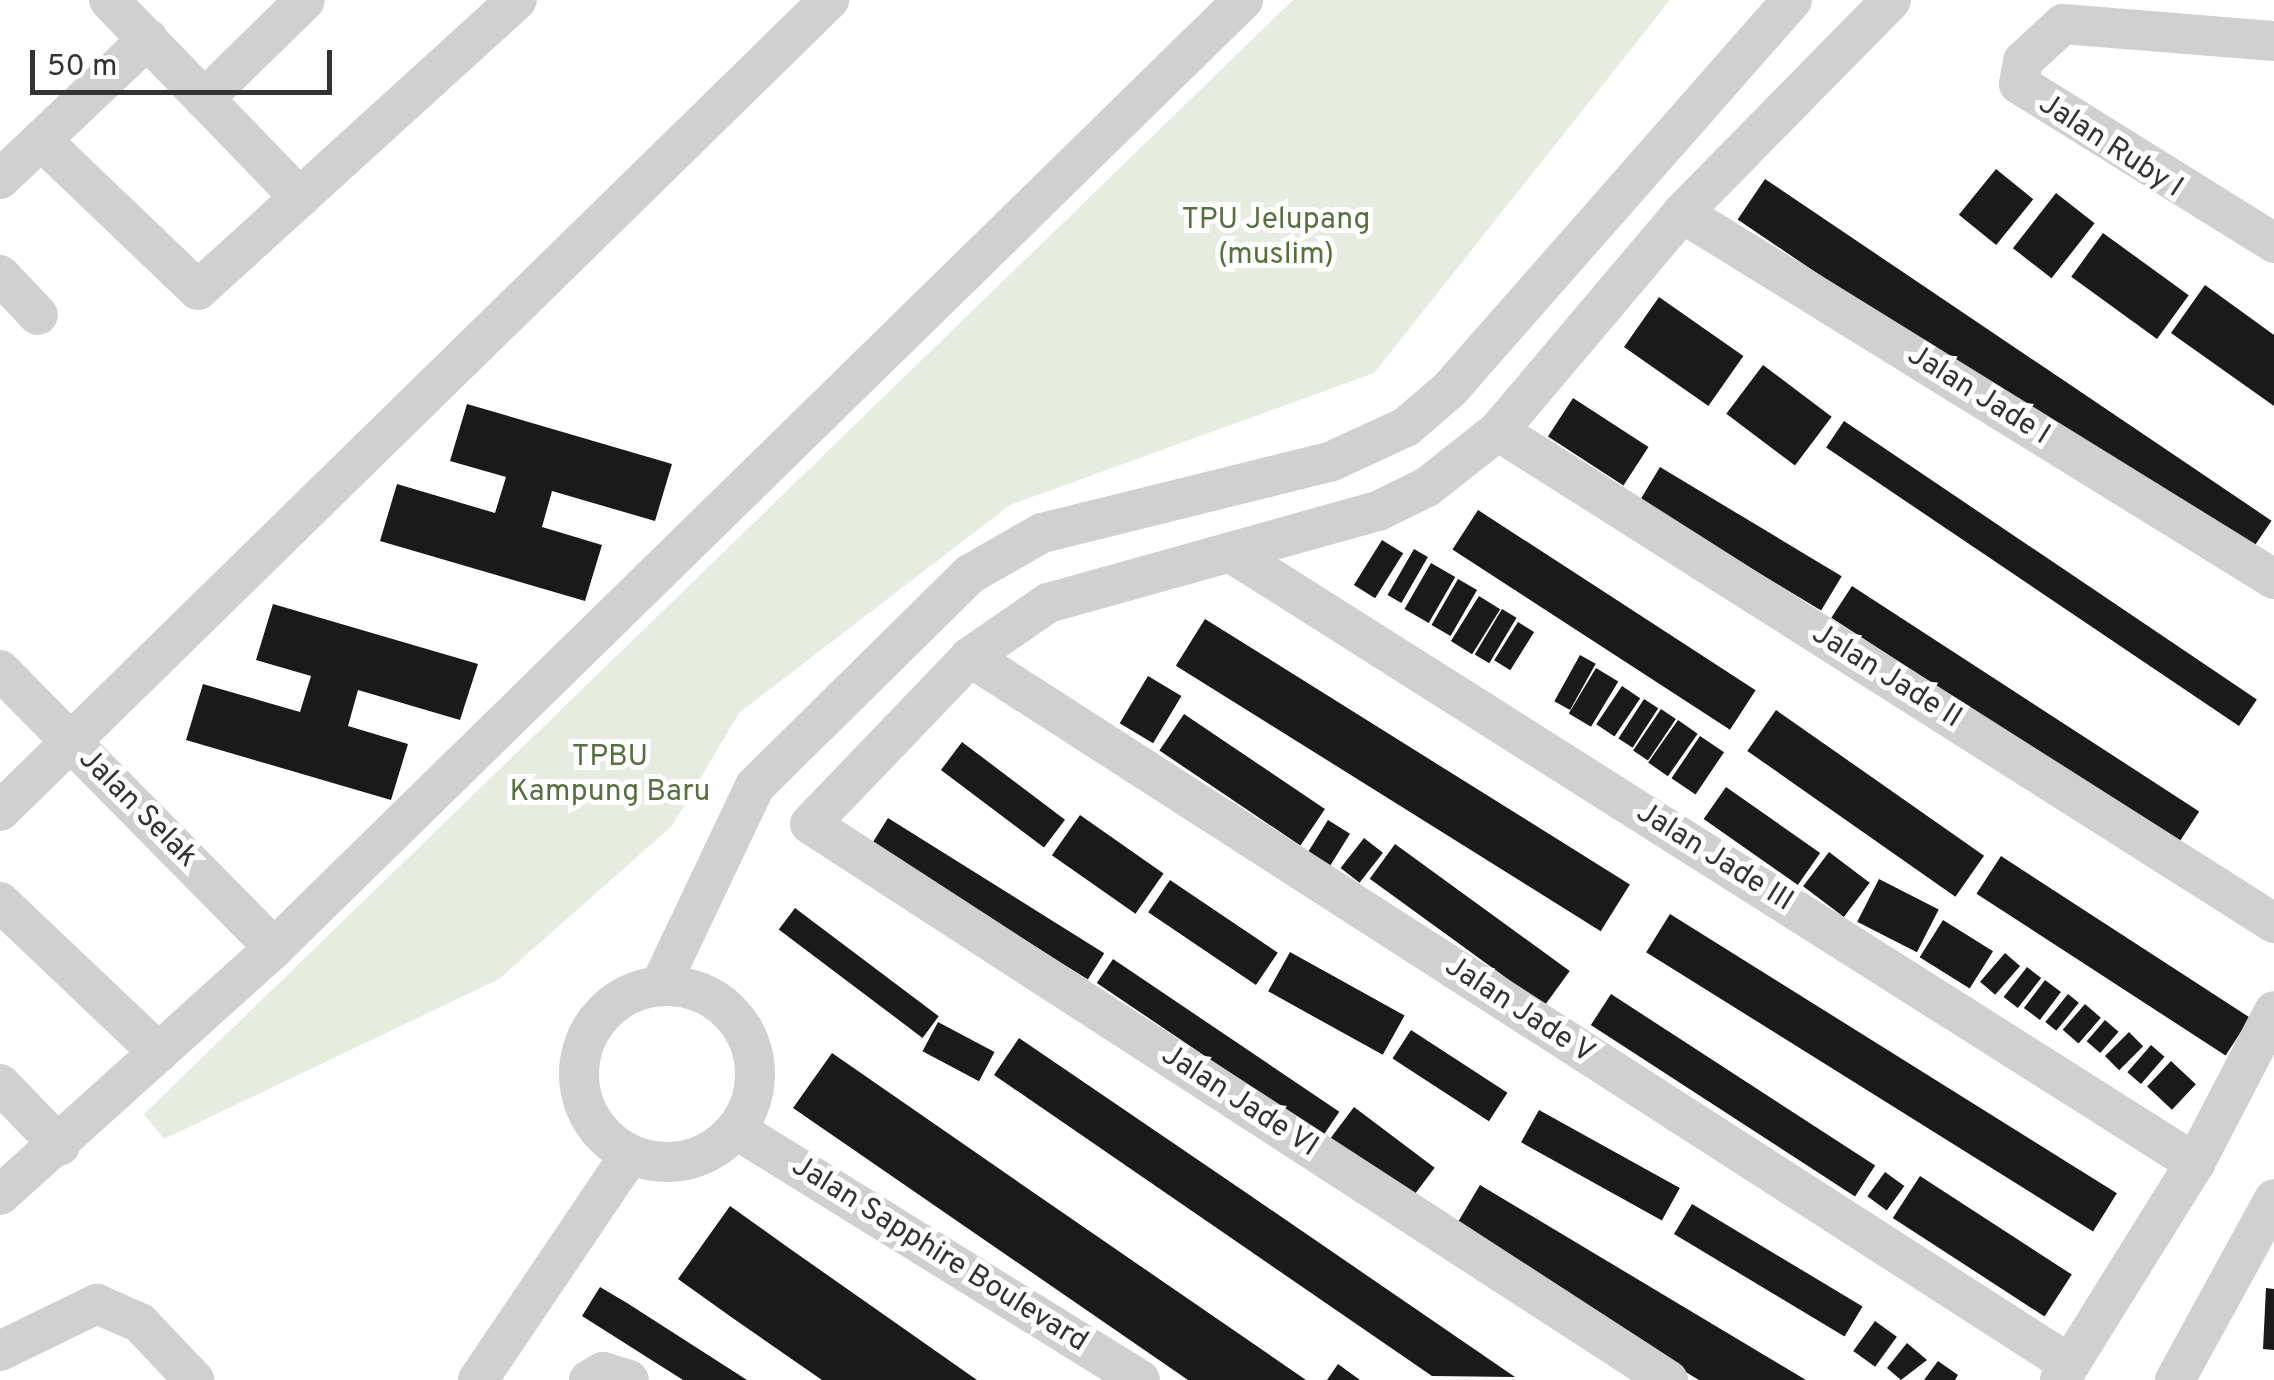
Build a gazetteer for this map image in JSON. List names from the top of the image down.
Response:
{
  "streets": {
    "street": [
      "Jalan Ruby I",
      "Jalan Jade I",
      "Jalan Jade II",
      "Jalan Selak",
      "Jalan Jade III",
      "Jalan Jade V",
      "Jalan Jade VI",
      "Jalan Sapphire Boulevard"
    ]
  },
  "crossings": [
    ["Jalan Jade V", "Jalan Jade VI"]
  ],
  "parks": ["TPU Jelupang (muslim)", "TPBU Kampung Baru"],
  "scale_bar": "50 m"
}
